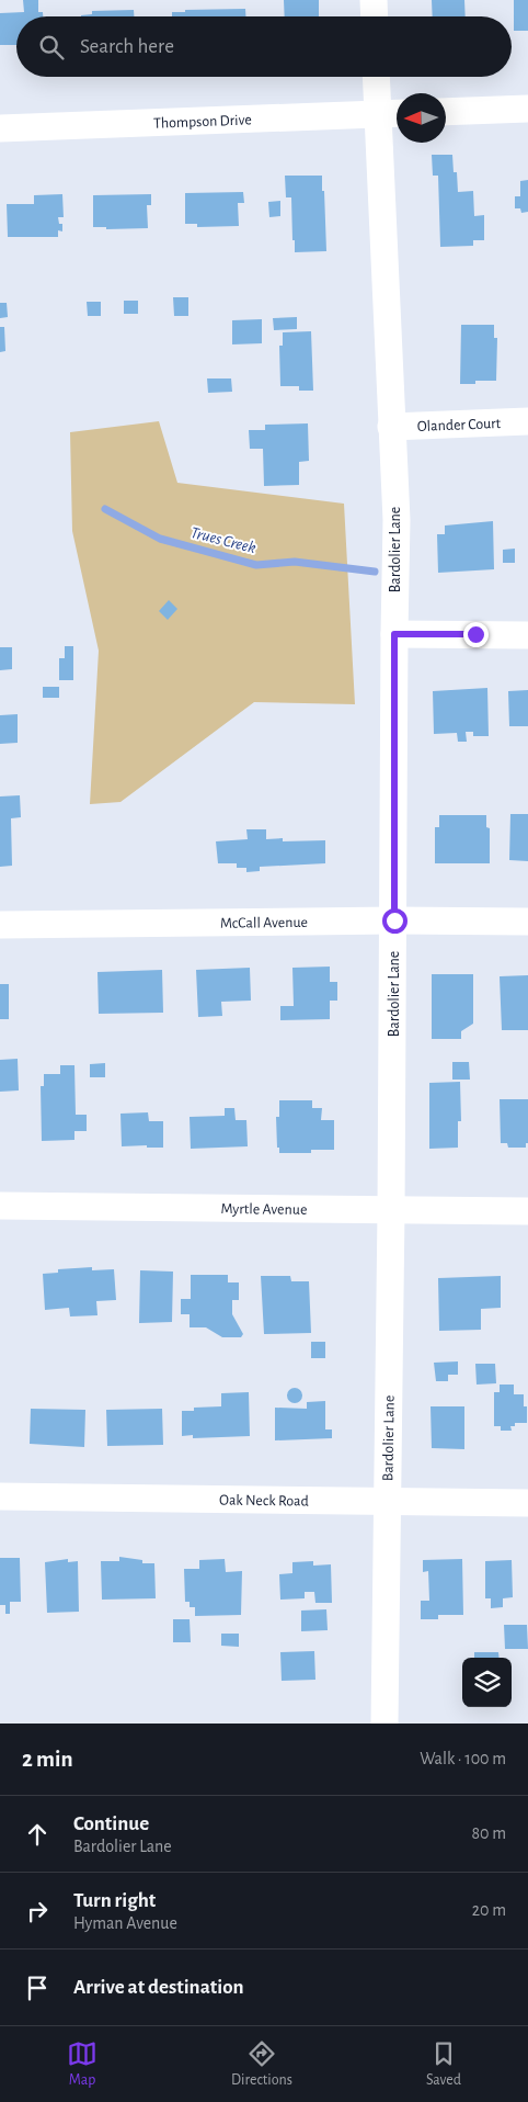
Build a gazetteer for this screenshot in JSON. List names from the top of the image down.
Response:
{
  "streets": {
    "street": [
      "Thompson Drive",
      "Olander Court",
      "Bardolier Lane",
      "McCall Avenue",
      "Myrtle Avenue",
      "Oak Neck Road"
    ]
  },
  "crossings": [
    ["Thompson Drive", "Bardolier Lane"],
    ["Olander Court", "Bardolier Lane"],
    ["Bardolier Lane", "McCall Avenue"],
    ["Bardolier Lane", "Myrtle Avenue"],
    ["Bardolier Lane", "Oak Neck Road"]
  ],
  "water": ["Trues Creek"],
  "north": "left",
  "page": {
    "search": "Search here",
    "heading": ["2 min", "Walk · 100 m"],
    "list": [
      ["Continue", "Bardolier Lane", "80 m"],
      ["Turn right", "Hyman Avenue", "20 m"],
      "Arrive at destination"
    ],
    "nav": ["Map", "Directions", "Saved"]
  }
}
